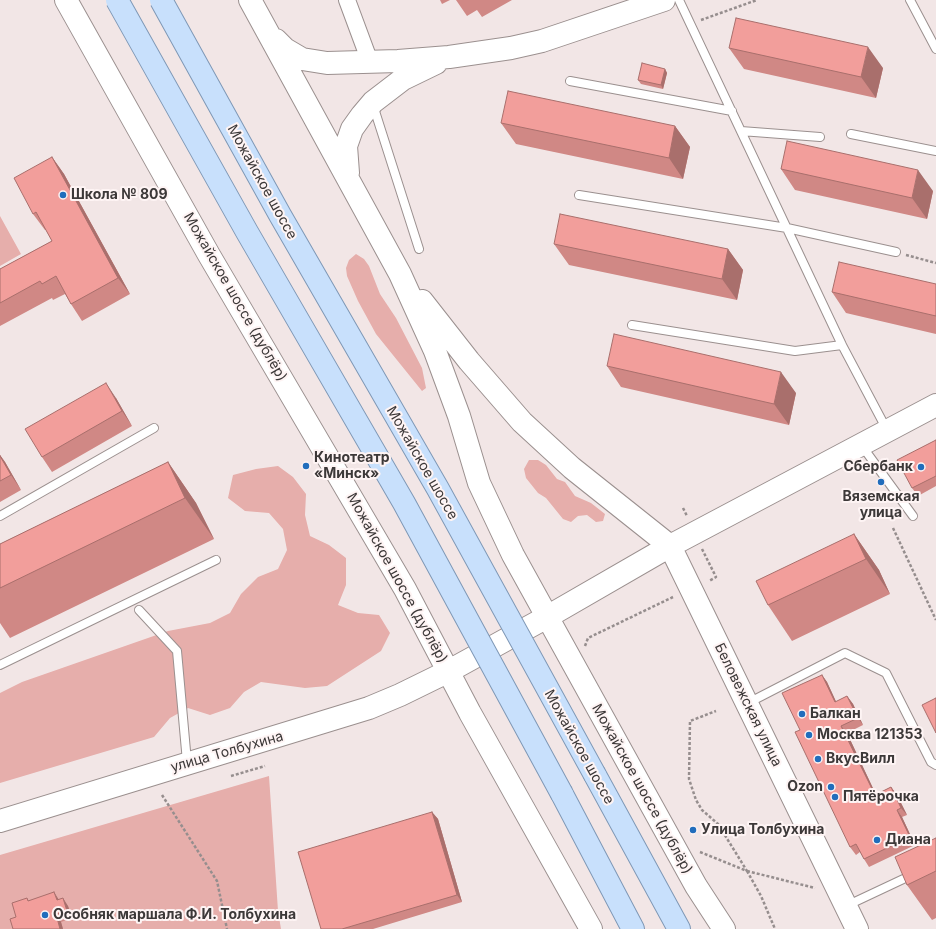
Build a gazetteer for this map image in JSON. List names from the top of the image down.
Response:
{
  "streets": {
    "main road": [
      "Можайское шоссе",
      "Можайское шоссе (дублёр)",
      "Беловежская улица",
      "улица Толбухина"
    ]
  },
  "crossings": [
    ["Можайское шоссе (дублёр)", "улица Толбухина"]
  ],
  "places": [
    "Школа № 809",
    "Кинотеатр «Минск»",
    "Сбербанк",
    "Вяземская улица",
    "Балкан",
    "Москва 121353",
    "ВкусВилл",
    "Ozon",
    "Пятёрочка",
    "Улица Толбухина",
    "Диана",
    "Особняк маршала Ф.И. Толбухина"
  ]
}
